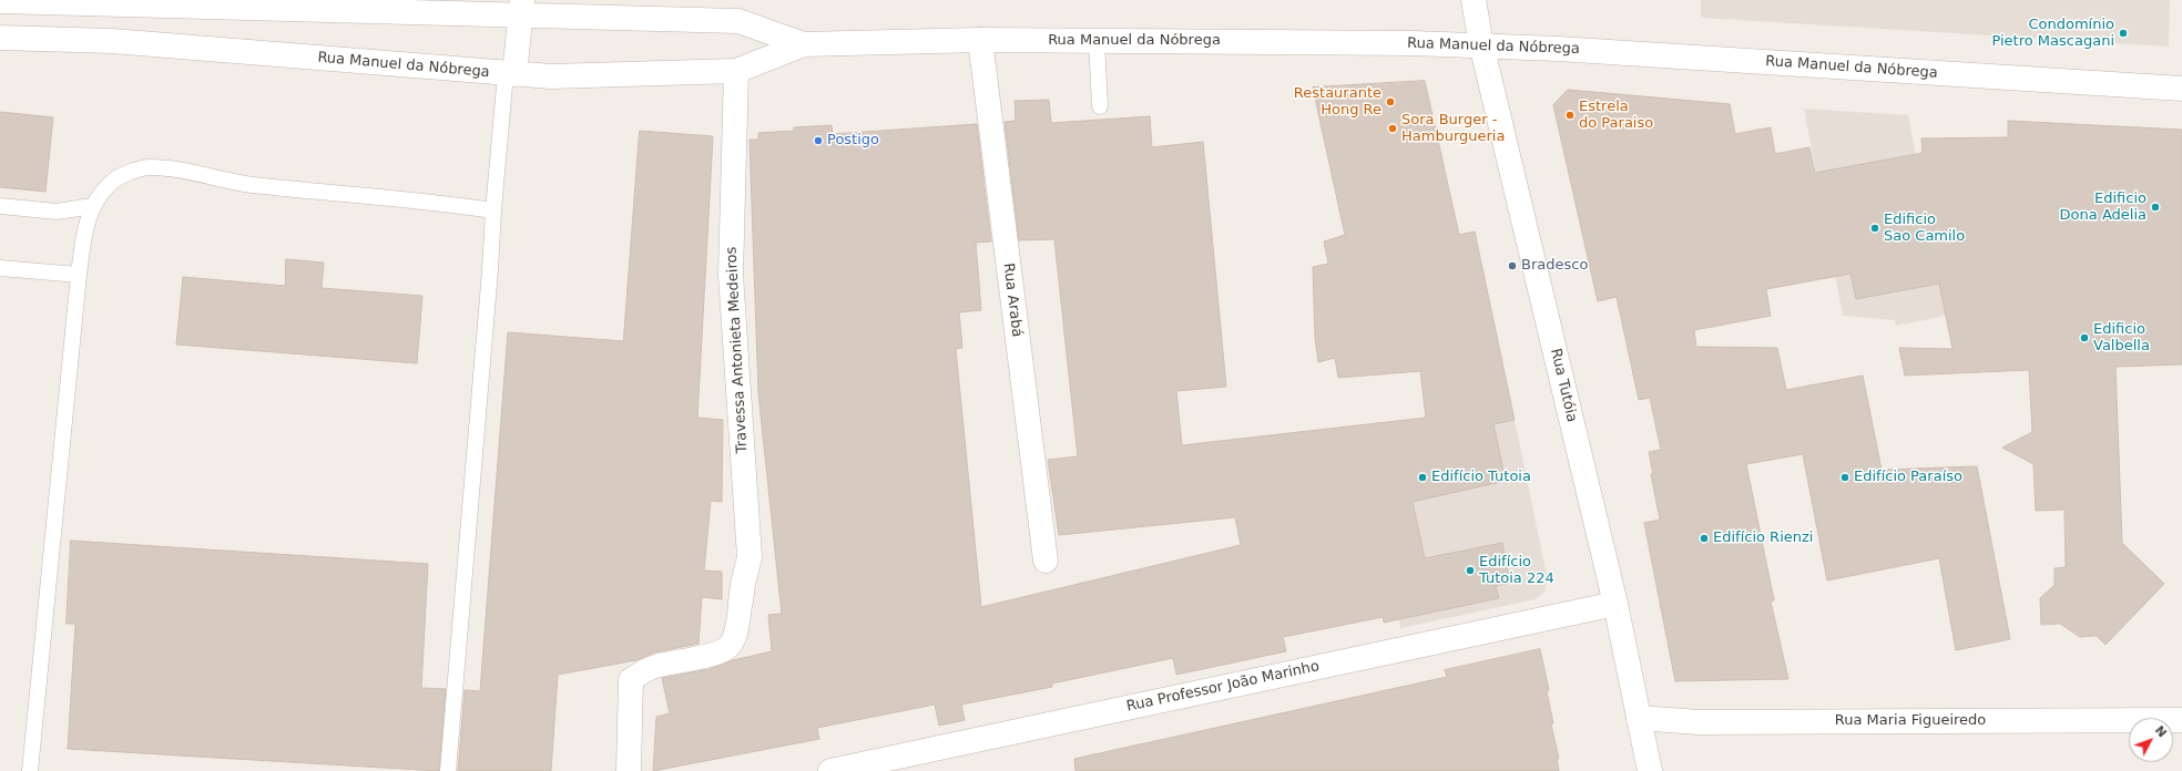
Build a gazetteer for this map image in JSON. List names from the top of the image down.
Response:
{
  "streets": {
    "street": [
      "Rua Manuel da Nóbrega",
      "Rua Arabá",
      "Travessa Antonieta Medeiros",
      "Rua Tutóia",
      "Rua Professor João Marinho",
      "Rua Maria Figueiredo"
    ]
  },
  "crossings": [
    ["Rua Manuel da Nóbrega", "Rua Arabá"],
    ["Rua Manuel da Nóbrega", "Travessa Antonieta Medeiros"],
    ["Rua Manuel da Nóbrega", "Rua Tutóia"],
    ["Rua Tutóia", "Rua Professor João Marinho"],
    ["Rua Tutóia", "Rua Maria Figueiredo"]
  ],
  "places": [
    "Condomínio Pietro Mascagani",
    "Restaurante Hong Re",
    "Estrela do Paraiso",
    "Sora Burger - Hamburgueria",
    "Postigo",
    "Edificio Dona Adelia",
    "Edificio Sao Camilo",
    "Bradesco",
    "Edificio Valbella",
    "Edifício Tutoia",
    "Edifício Paraíso",
    "Edifício Rienzi",
    "Edifício Tutoia 224"
  ],
  "north": "top right"
}
